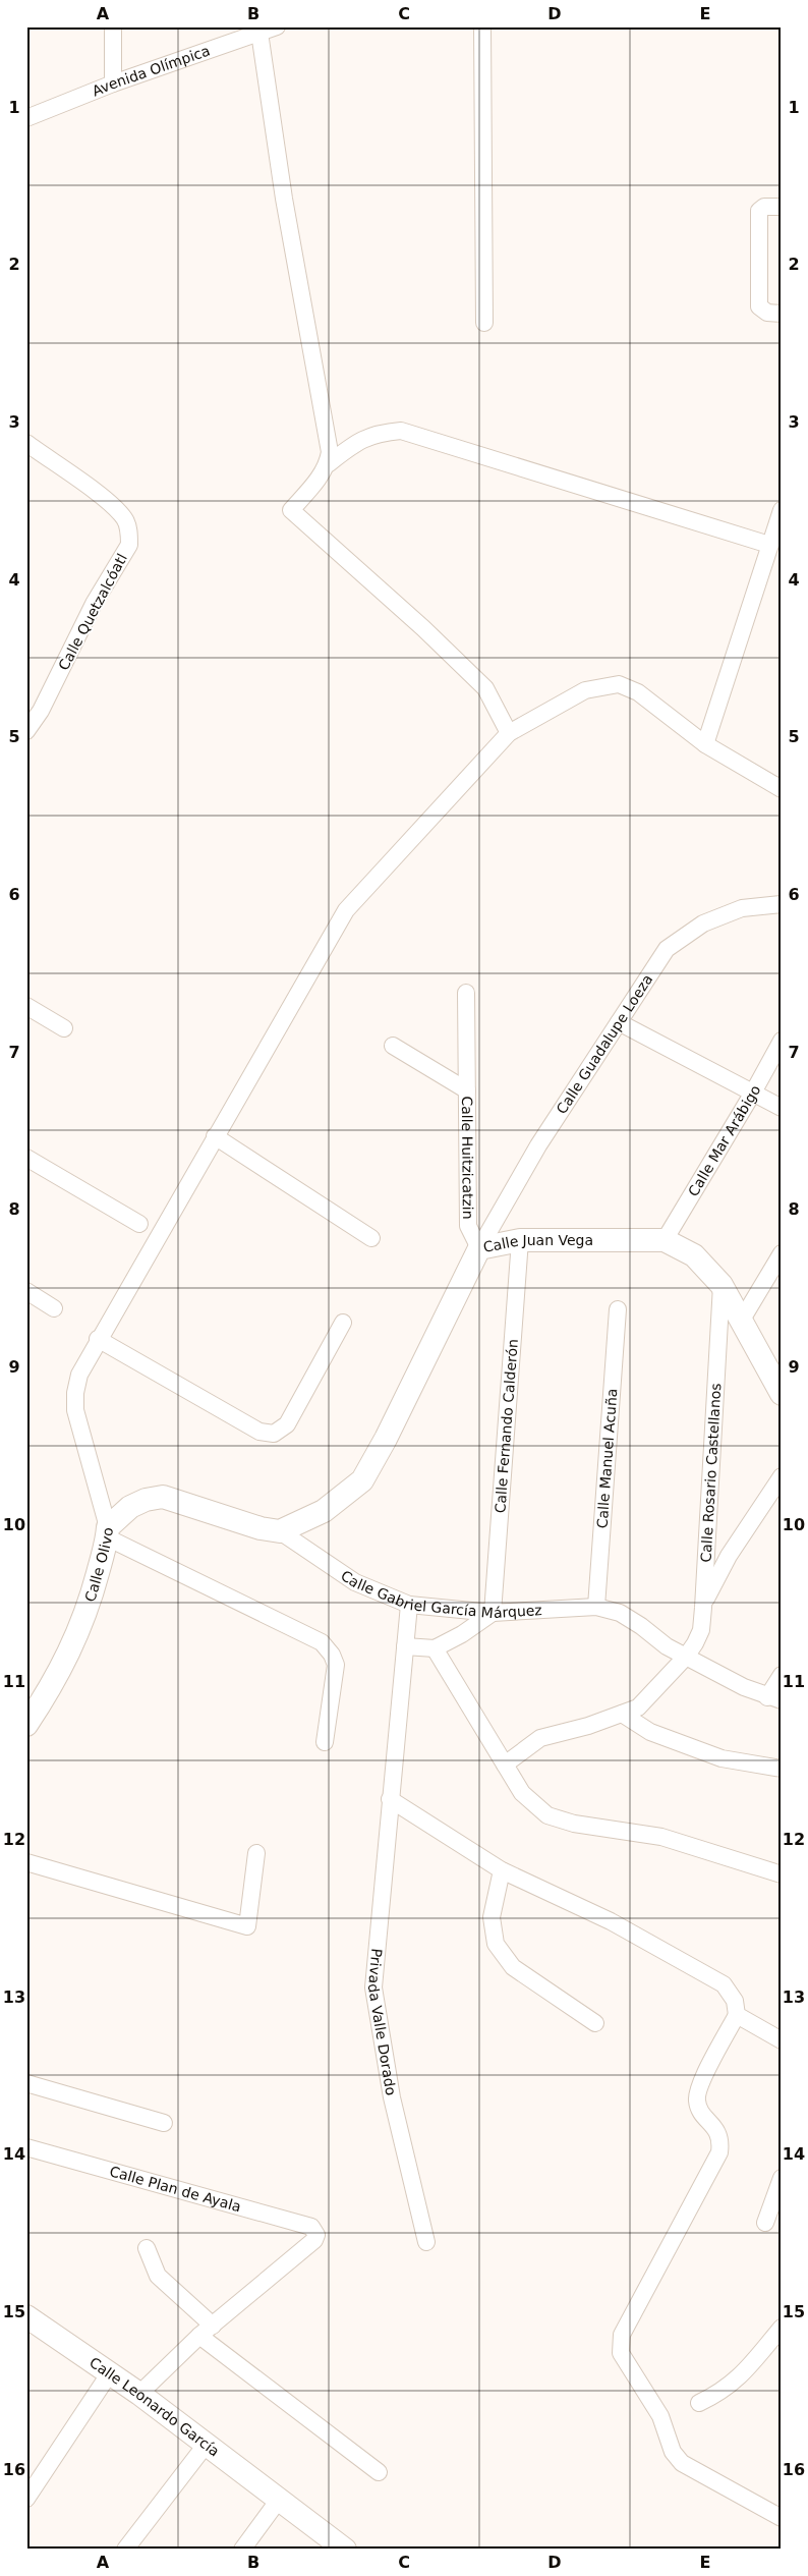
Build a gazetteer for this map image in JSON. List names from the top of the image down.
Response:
{
  "streets": {
    "street": [
      "Avenida Olímpica",
      "Calle Quetzalcóatl",
      "Calle Guadalupe Loeza",
      "Calle Mar Arábigo",
      "Calle Huitzicatzin",
      "Calle Juan Vega",
      "Calle Fernando Calderón",
      "Calle Manuel Acuña",
      "Calle Rosario Castellanos",
      "Calle Olivo",
      "Calle Gabriel García Márquez",
      "Privada Valle Dorado",
      "Calle Plan de Ayala",
      "Calle Leonardo García"
    ]
  },
  "crossings": [
    ["Calle Guadalupe Loeza", "Calle Huitzicatzin"],
    ["Calle Guadalupe Loeza", "Calle Juan Vega"],
    ["Calle Mar Arábigo", "Calle Juan Vega"],
    ["Calle Huitzicatzin", "Calle Juan Vega"],
    ["Calle Juan Vega", "Calle Fernando Calderón"],
    ["Calle Juan Vega", "Calle Rosario Castellanos"],
    ["Calle Juan Vega", "Calle Gabriel García Márquez"],
    ["Calle Fernando Calderón", "Calle Gabriel García Márquez"],
    ["Calle Manuel Acuña", "Calle Gabriel García Márquez"],
    ["Calle Rosario Castellanos", "Calle Gabriel García Márquez"],
    ["Calle Olivo", "Calle Gabriel García Márquez"],
    ["Calle Gabriel García Márquez", "Privada Valle Dorado"]
  ],
  "grid": {
    "columns": [
      "A",
      "B",
      "C",
      "D",
      "E"
    ],
    "rows": [
      "1",
      "2",
      "3",
      "4",
      "5",
      "6",
      "7",
      "8",
      "9",
      "10",
      "11",
      "12",
      "13",
      "14",
      "15",
      "16"
    ]
  }
}
